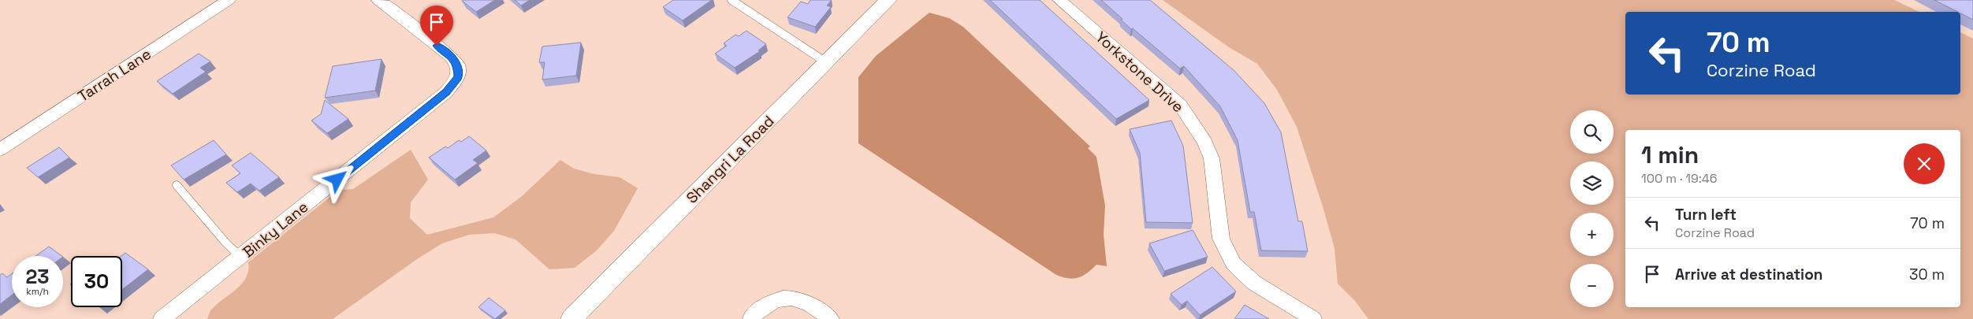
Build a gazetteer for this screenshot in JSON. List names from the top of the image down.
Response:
{
  "streets": {
    "street": [
      "Yorkstone Drive",
      "Tarrah Lane",
      "Shangri La Road",
      "Binky Lane"
    ]
  },
  "page": {
    "turn": ["70 m", "Corzine Road"],
    "map_buttons": ["+", "−"],
    "heading": ["1 min", "100 m · 19:46"],
    "list": [
      {
        "name": "Turn left",
        "note": "Corzine Road",
        "value": "70 m"
      },
      {
        "name": "Arrive at destination",
        "value": "30 m"
      }
    ],
    "speed": "23 km/h",
    "limit": "30"
  }
}
